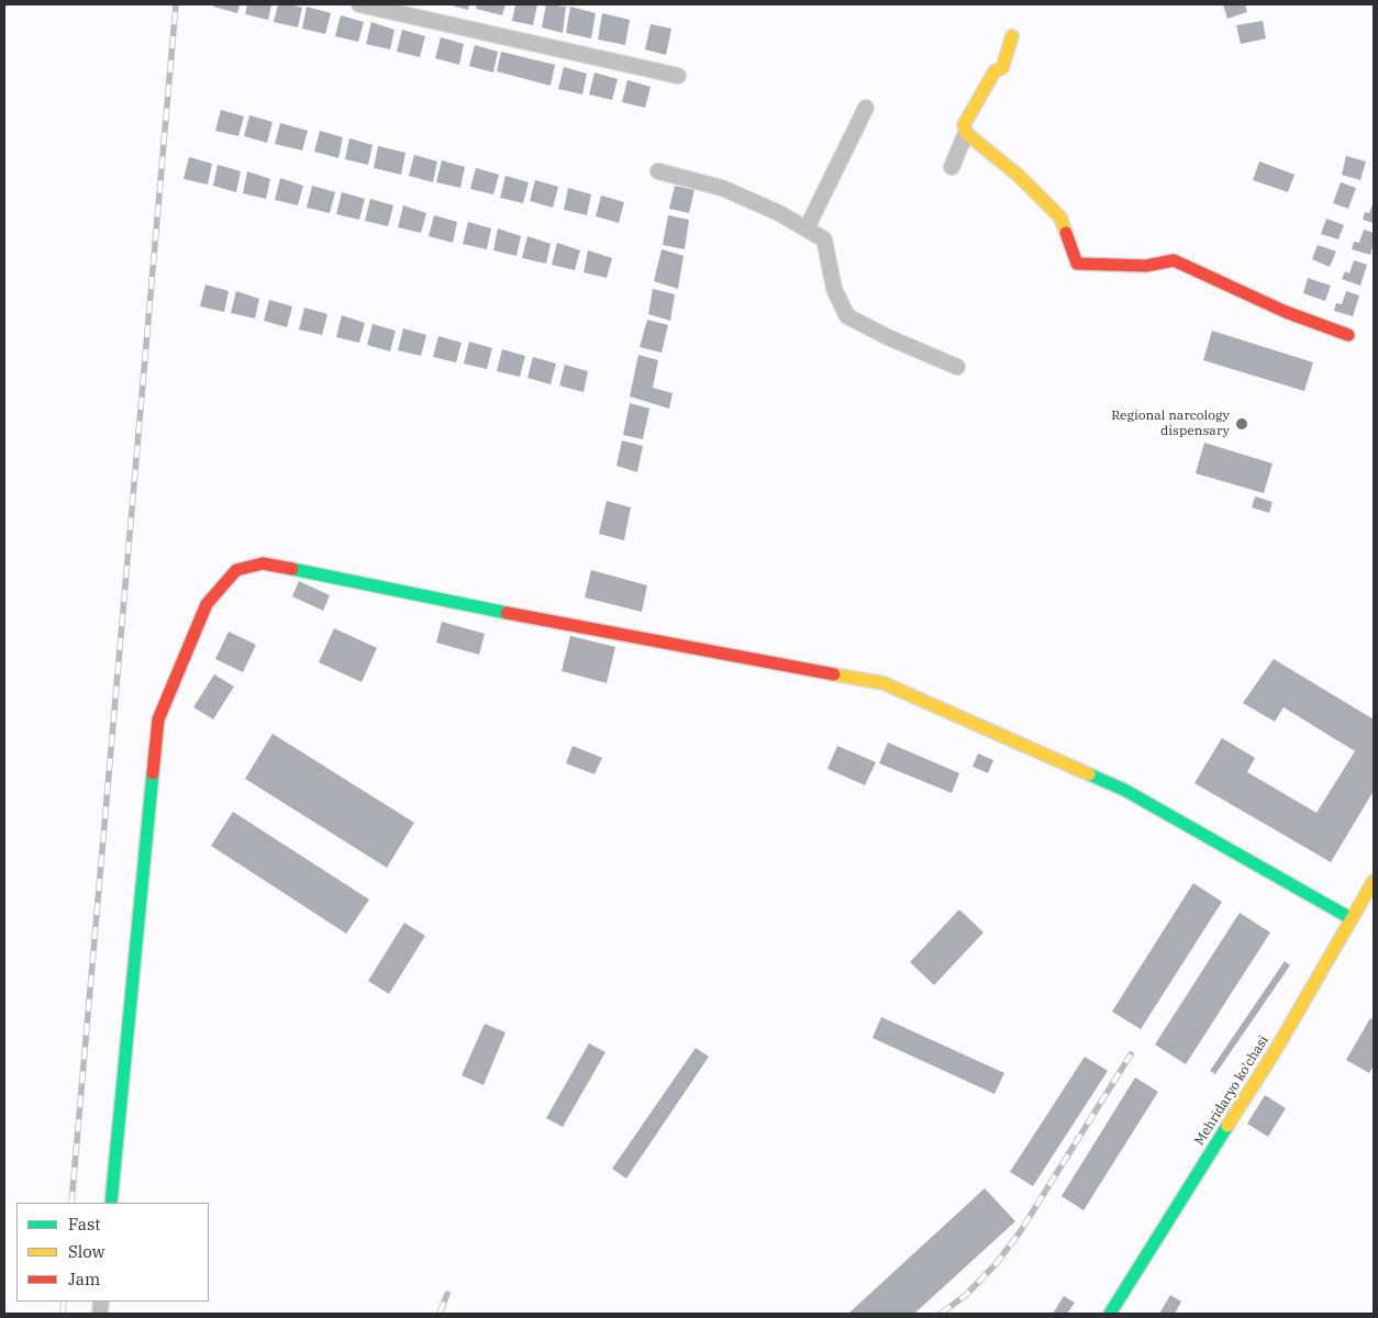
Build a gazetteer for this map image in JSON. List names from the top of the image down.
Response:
{
  "streets": {
    "street": ["Мehridaryo ko'chasi"]
  },
  "places": ["Regional narcology dispensary"],
  "legend": ["Fast", "Slow", "Jam"]
}
